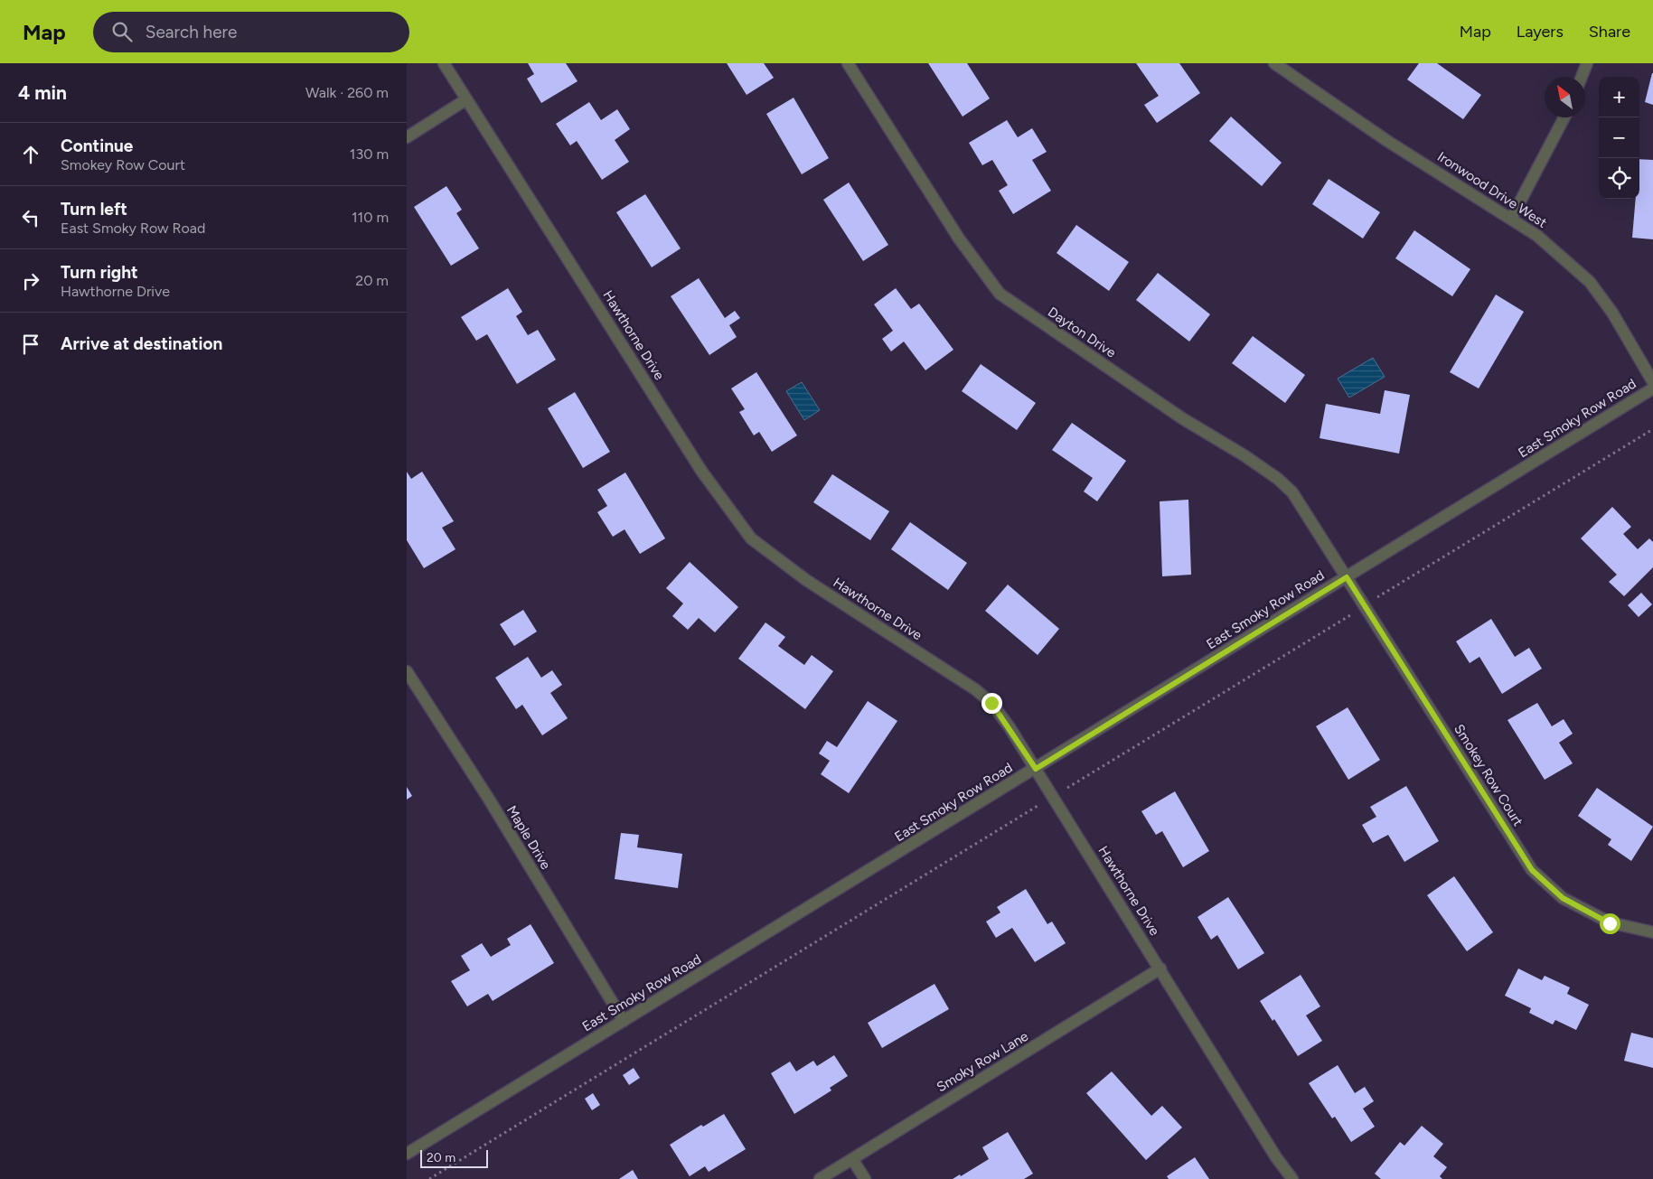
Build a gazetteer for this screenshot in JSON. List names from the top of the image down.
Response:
{
  "streets": {
    "street": [
      "Ironwood Drive West",
      "Dayton Drive",
      "Hawthorne Drive",
      "East Smoky Row Road",
      "Smokey Row Court",
      "Maple Drive",
      "Smoky Row Lane"
    ]
  },
  "crossings": [
    ["Dayton Drive", "East Smoky Row Road"],
    ["Dayton Drive", "Smokey Row Court"],
    ["Hawthorne Drive", "East Smoky Row Road"],
    ["Hawthorne Drive", "Smoky Row Lane"],
    ["East Smoky Row Road", "Smokey Row Court"],
    ["East Smoky Row Road", "Maple Drive"]
  ],
  "scale_bar": "20 m",
  "north": "top left",
  "page": {
    "header": "Map",
    "search": "Search here",
    "nav": ["Map", "Layers", "Share"],
    "heading": ["4 min", "Walk · 260 m"],
    "map_buttons": ["+", "−"],
    "list": [
      ["Continue", "Smokey Row Court", "130 m"],
      ["Turn left", "East Smoky Row Road", "110 m"],
      ["Turn right", "Hawthorne Drive", "20 m"],
      "Arrive at destination"
    ],
    "scale": "20 m"
  }
}
